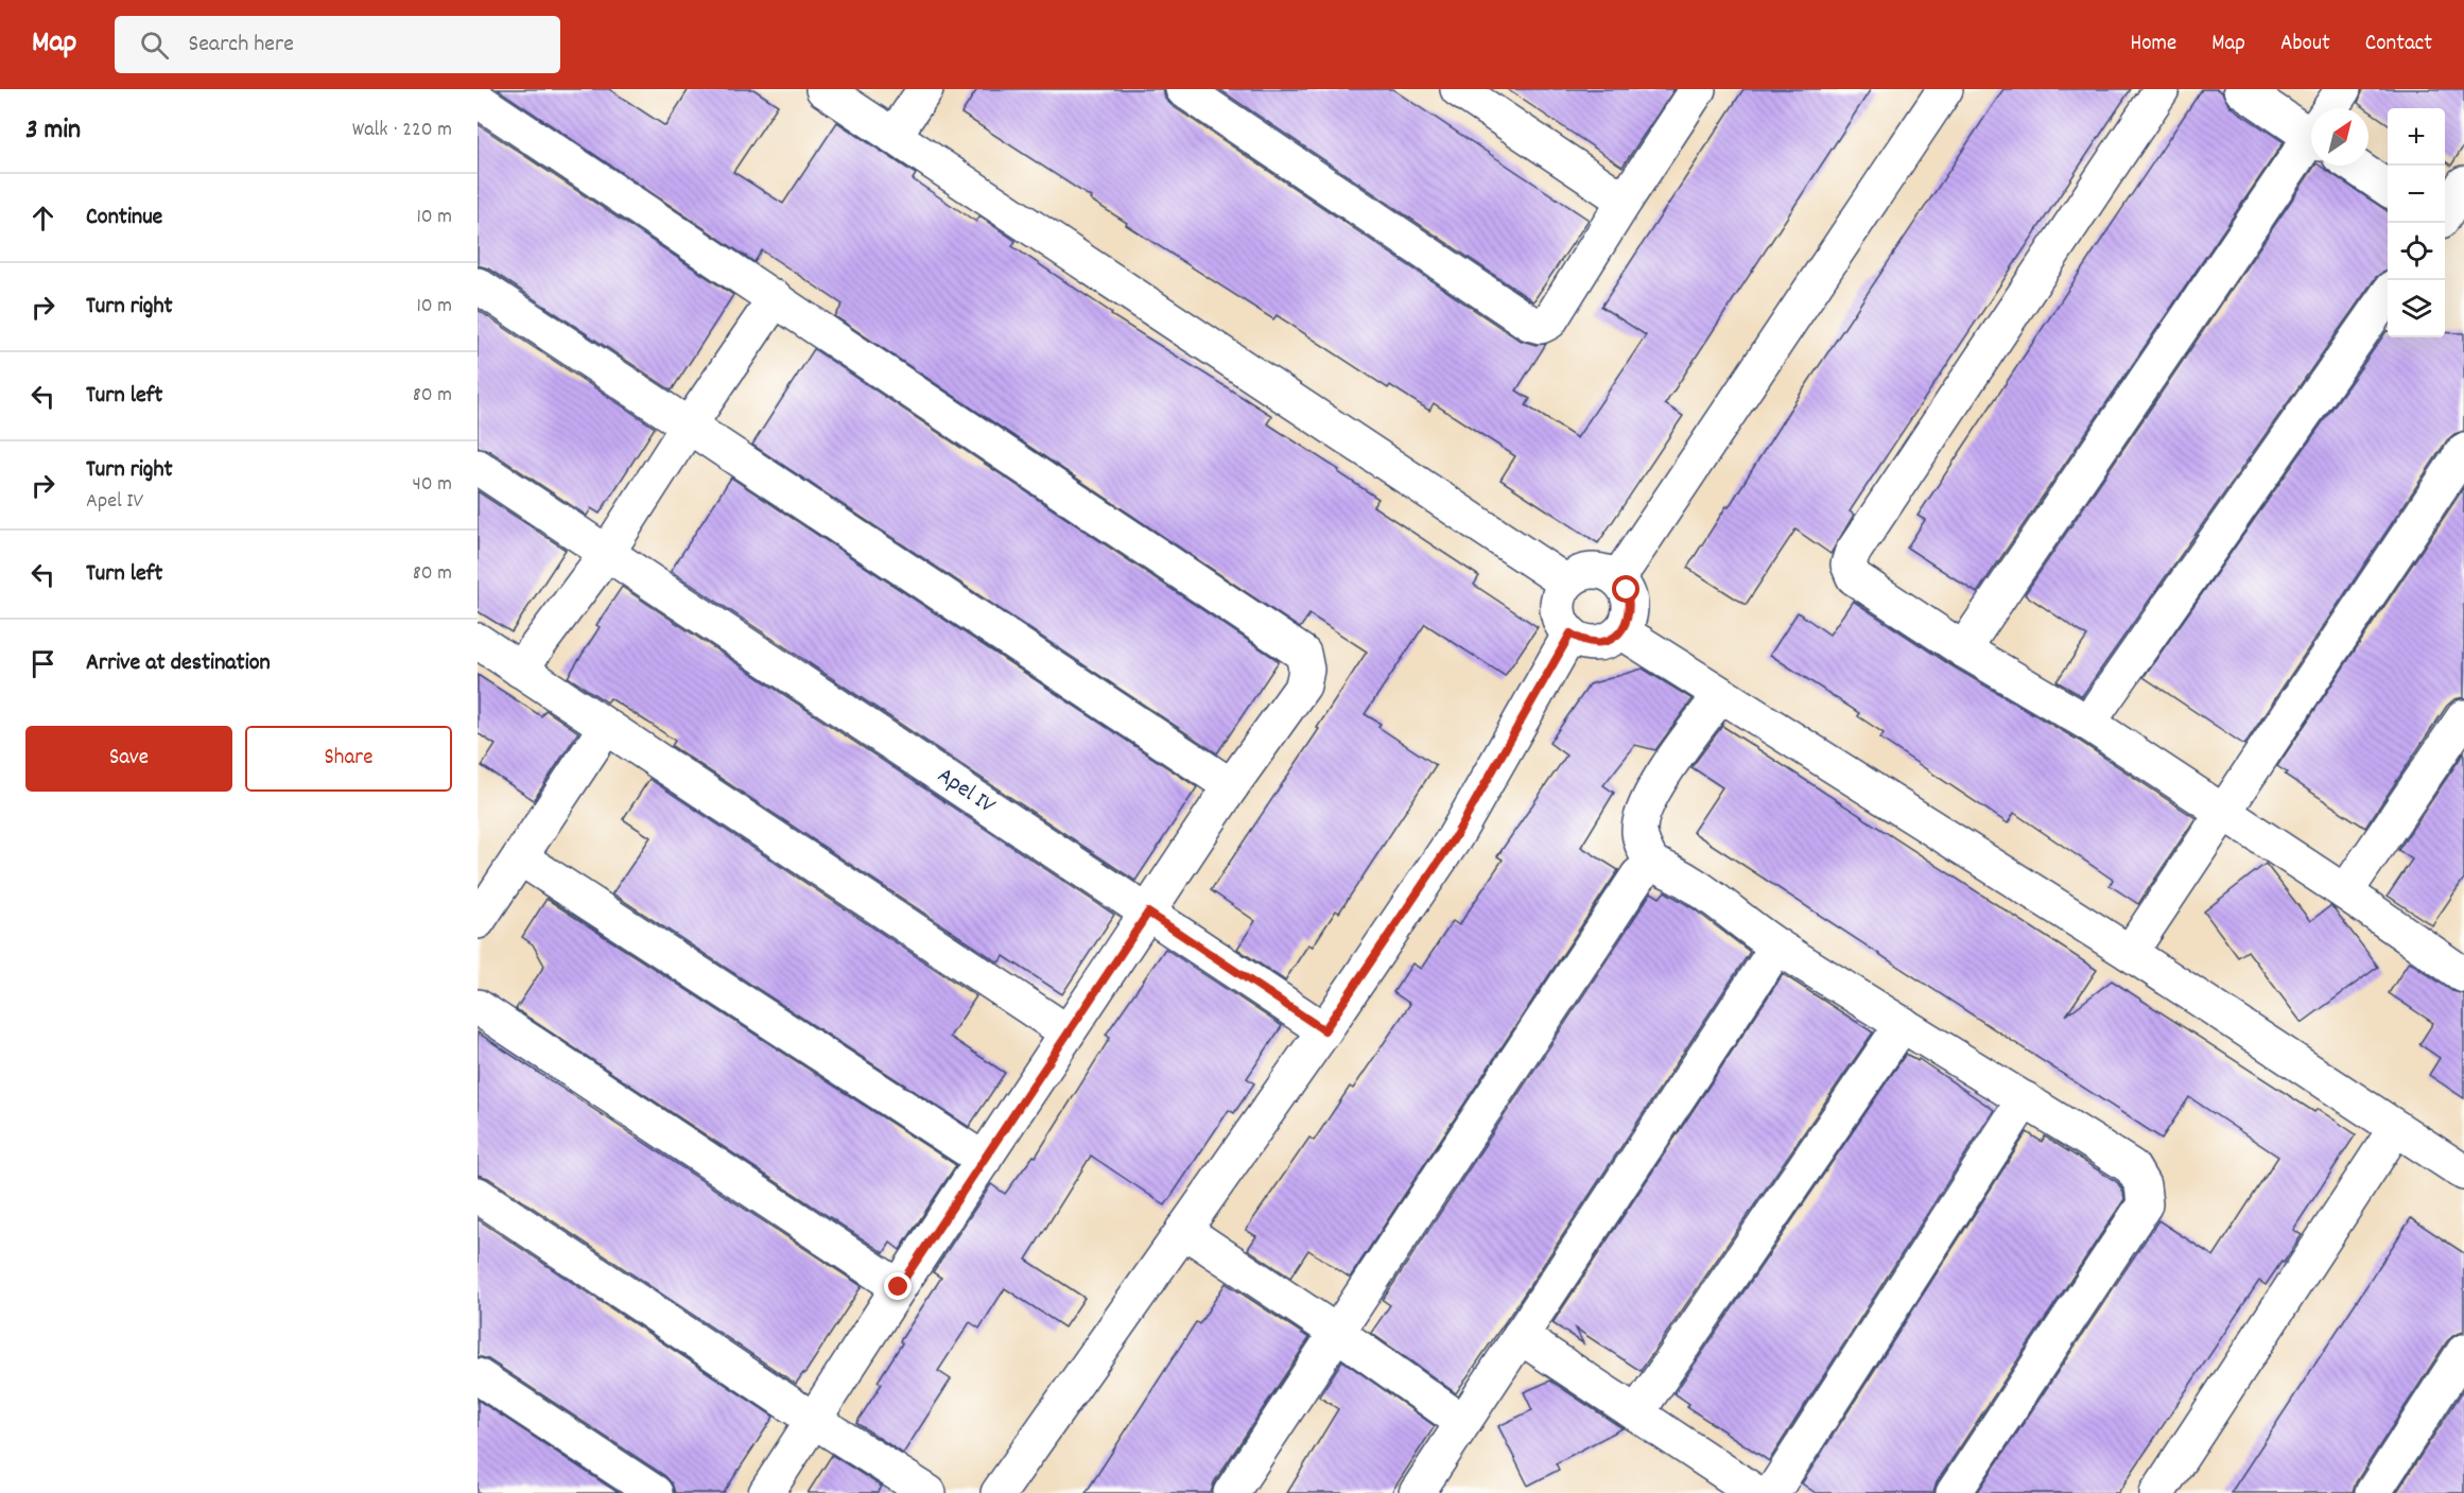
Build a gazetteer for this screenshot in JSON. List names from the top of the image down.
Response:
{
  "streets": {
    "street": ["Apel IV"]
  },
  "north": "top right",
  "page": {
    "header": "Map",
    "search": "Search here",
    "nav": [
      "Home",
      "Map",
      "About",
      "Contact"
    ],
    "heading": ["3 min", "Walk · 220 m"],
    "map_buttons": ["+", "−"],
    "list": [
      ["Continue", "10 m"],
      ["Turn right", "10 m"],
      ["Turn left", "80 m"],
      ["Turn right", "Apel IV", "40 m"],
      ["Turn left", "80 m"],
      "Arrive at destination"
    ],
    "buttons": ["Save", "Share"]
  }
}
